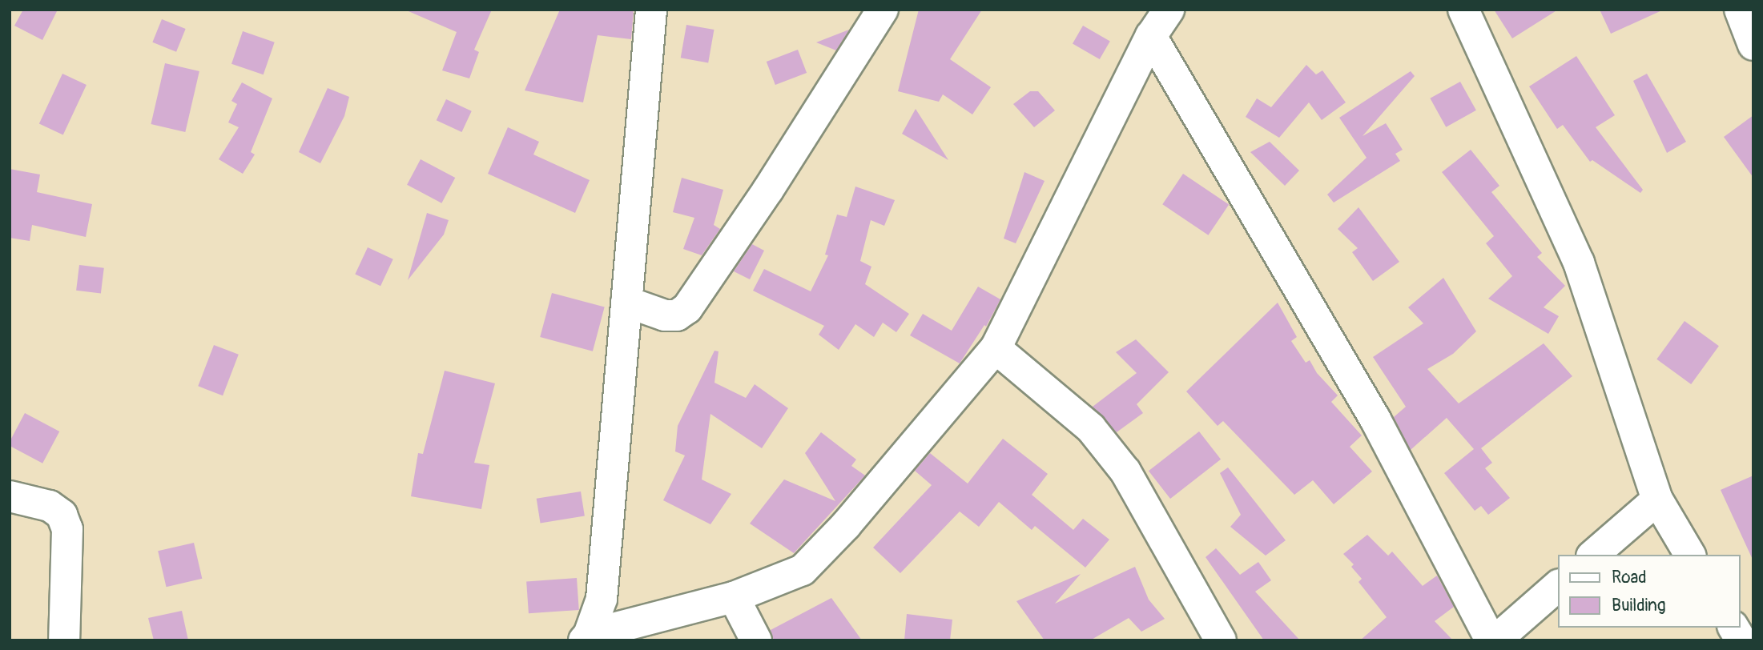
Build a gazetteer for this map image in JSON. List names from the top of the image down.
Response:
{
  "legend": ["Road", "Building"]
}
